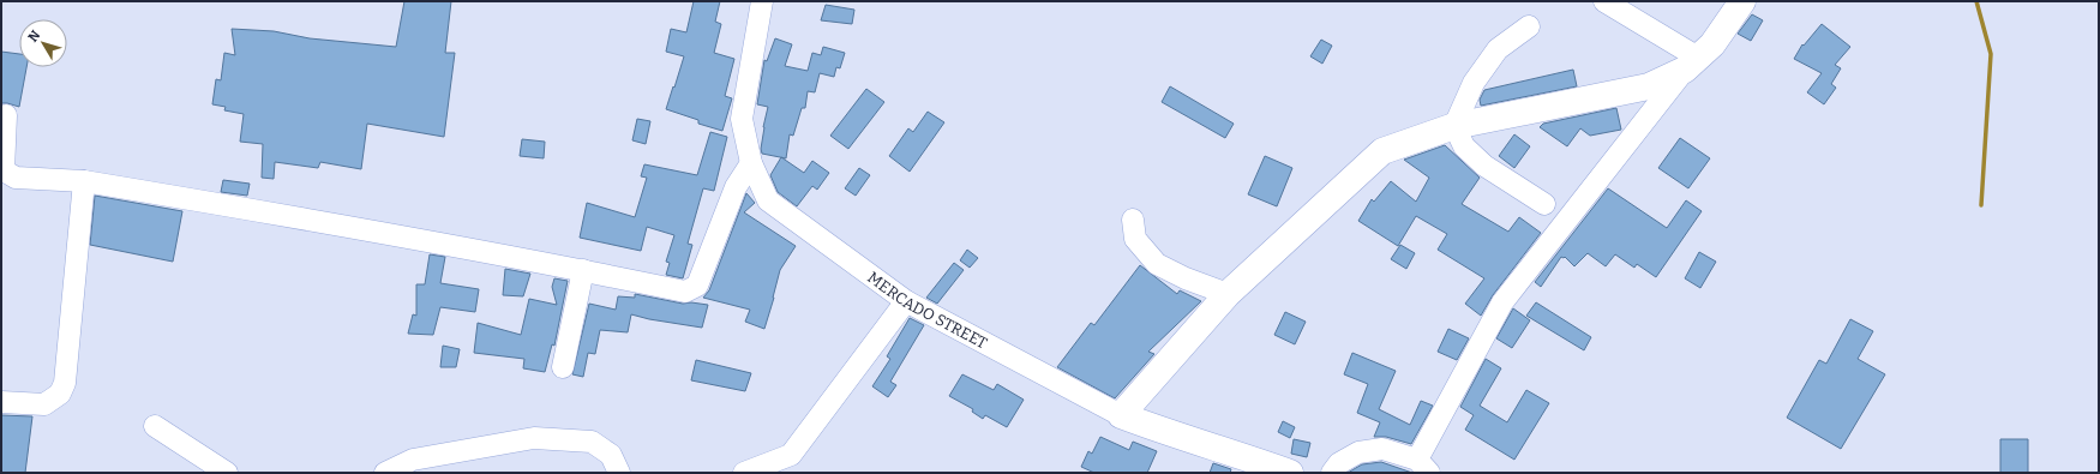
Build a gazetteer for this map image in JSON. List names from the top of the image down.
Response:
{
  "streets": {
    "main road": ["MERCADO STREET"]
  },
  "north": "top left"
}
